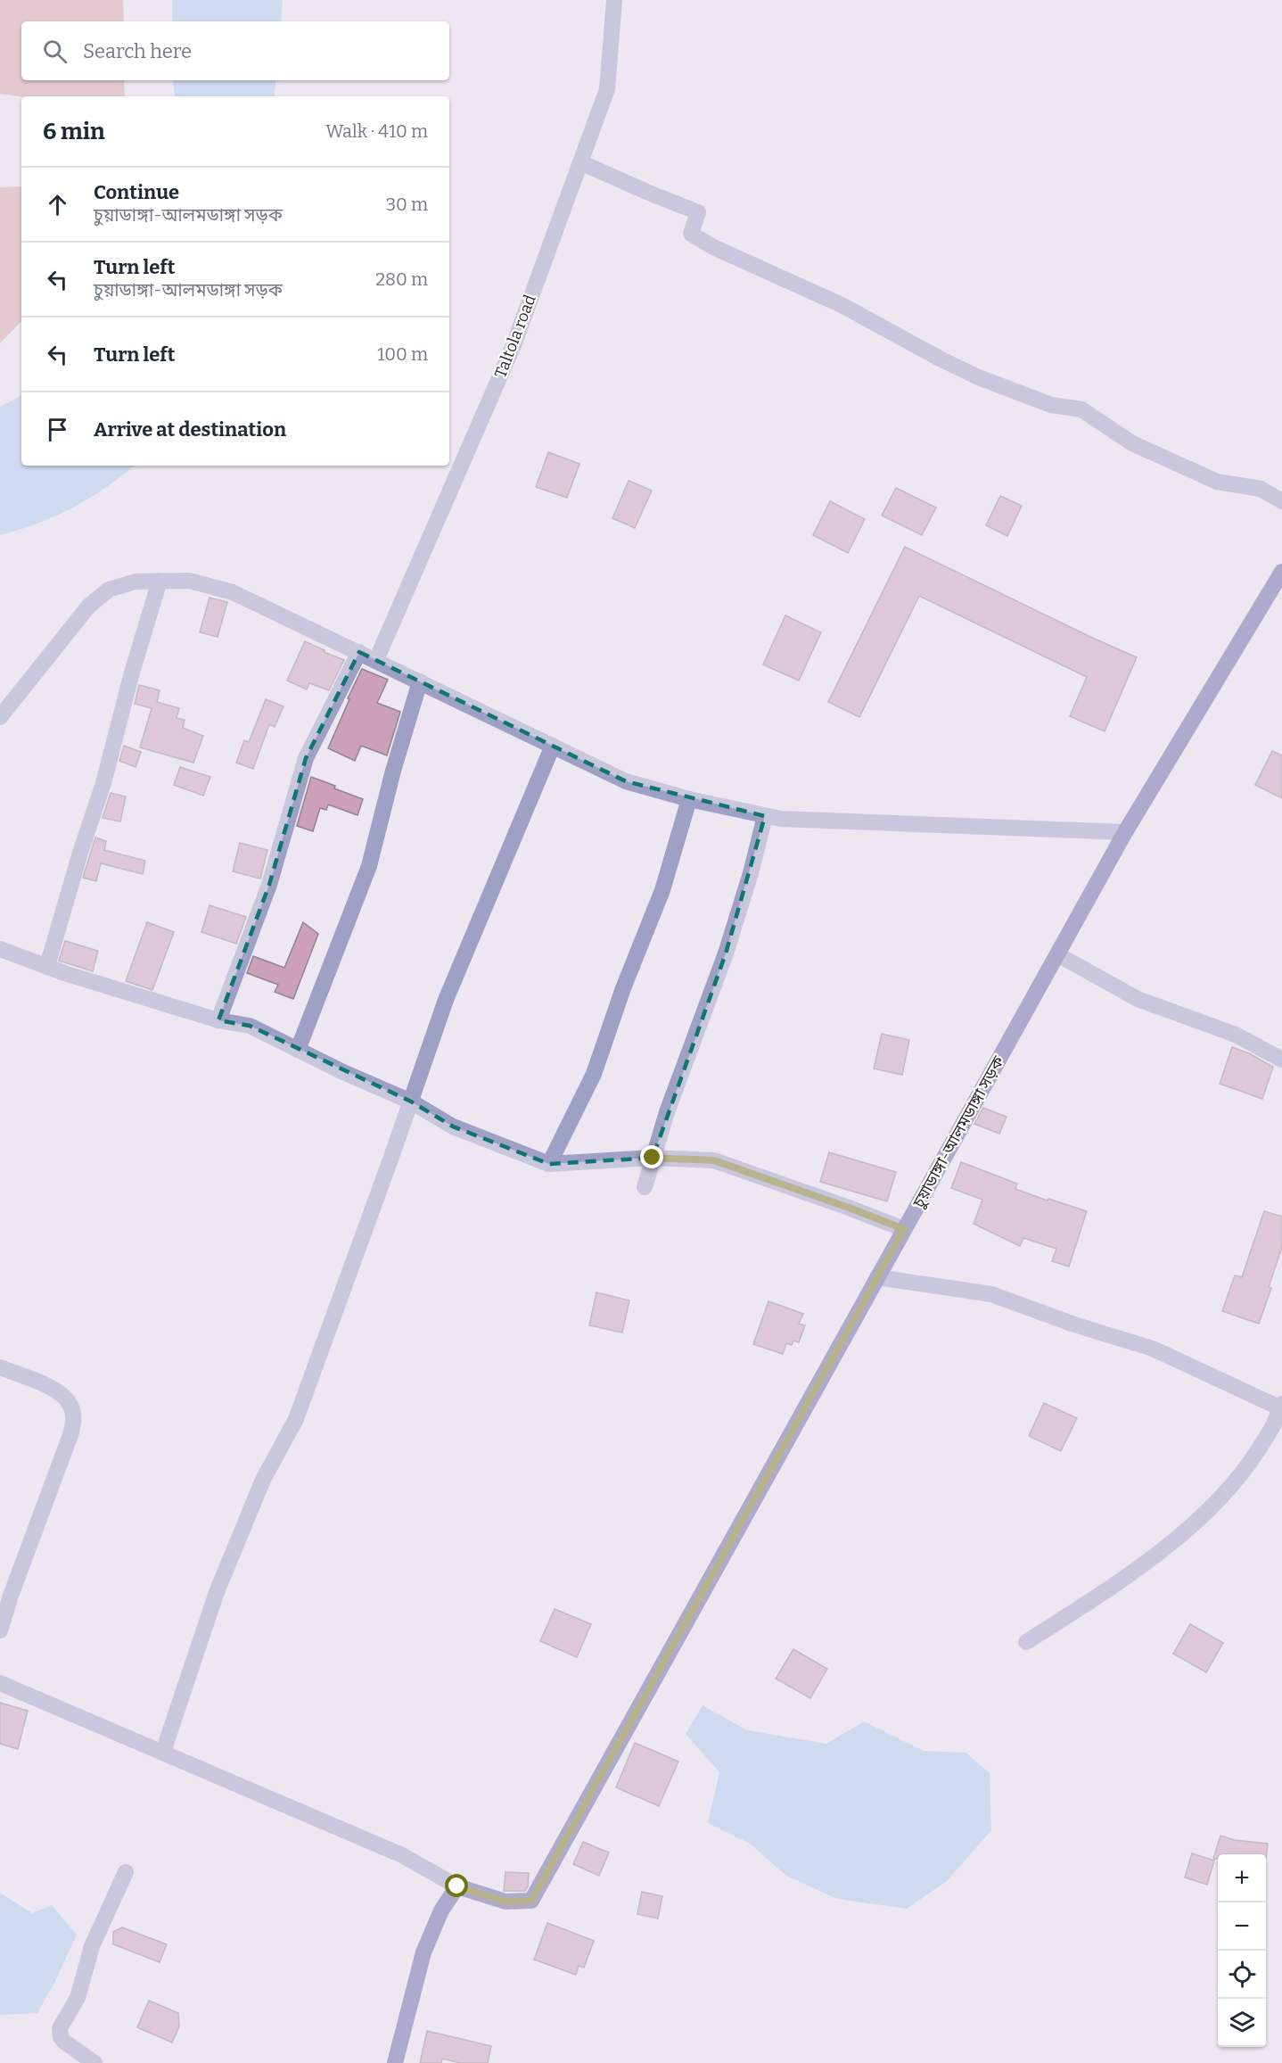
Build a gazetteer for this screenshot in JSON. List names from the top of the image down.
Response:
{
  "streets": {
    "main road": ["চুয়াডাঙ্গা-আলমডাঙ্গা সড়ক"],
    "street": ["Taltola road"]
  },
  "page": {
    "search": "Search here",
    "heading": ["6 min", "Walk · 410 m"],
    "list": [
      ["Continue", "চুয়াডাঙ্গা-আলমডাঙ্গা সড়ক", "30 m"],
      ["Turn left", "চুয়াডাঙ্গা-আলমডাঙ্গা সড়ক", "280 m"],
      ["Turn left", "100 m"],
      "Arrive at destination"
    ],
    "map_buttons": ["+", "−"]
  }
}
